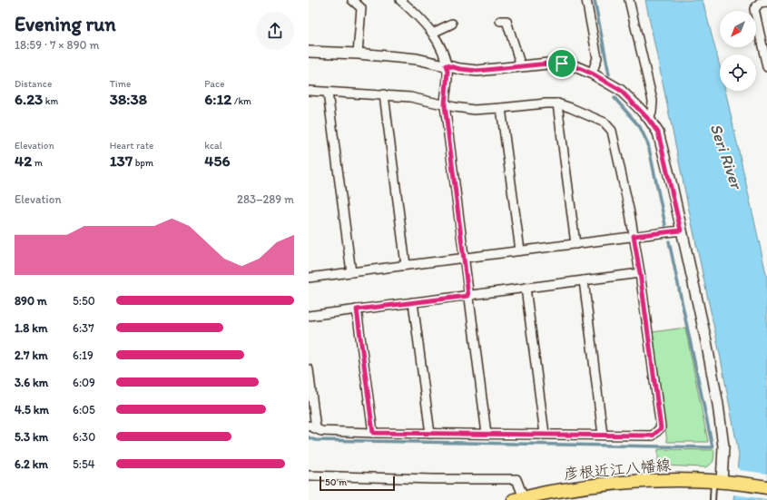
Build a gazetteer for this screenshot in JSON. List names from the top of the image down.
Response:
{
  "streets": {
    "main road": ["彦根近江八幡線"]
  },
  "water": ["Seri River"],
  "scale_bar": "50 m",
  "north": "bottom left",
  "page": {
    "heading": ["Evening run", "18:59 · 7 × 890 m"],
    "stats": [
      ["Distance", "6.23 km"],
      ["Time", "38:38"],
      ["Pace", "6:12 /km"],
      ["Elevation", "42 m"],
      ["Heart rate", "137 bpm"],
      ["kcal", "456"]
    ],
    "chart": ["Elevation", "283–289 m"],
    "list": [
      {
        "name": "890 m",
        "note": "5:50"
      },
      {
        "name": "1.8 km",
        "note": "6:37"
      },
      {
        "name": "2.7 km",
        "note": "6:19"
      },
      {
        "name": "3.6 km",
        "note": "6:09"
      },
      {
        "name": "4.5 km",
        "note": "6:05"
      },
      {
        "name": "5.3 km",
        "note": "6:30"
      },
      {
        "name": "6.2 km",
        "note": "5:54"
      }
    ],
    "scale": "50 m"
  }
}
